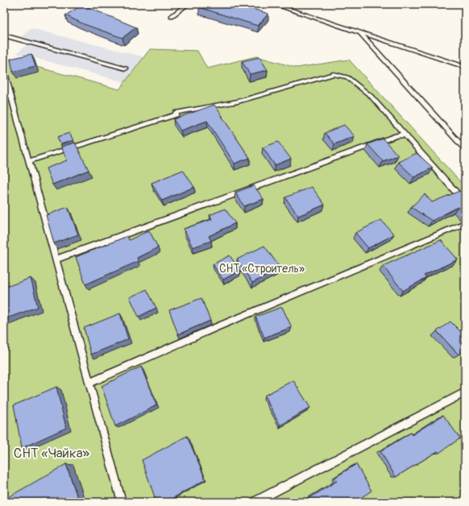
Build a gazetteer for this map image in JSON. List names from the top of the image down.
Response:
{
  "parks": ["СНТ «Строитель»", "СНТ «Чайка»"]
}
